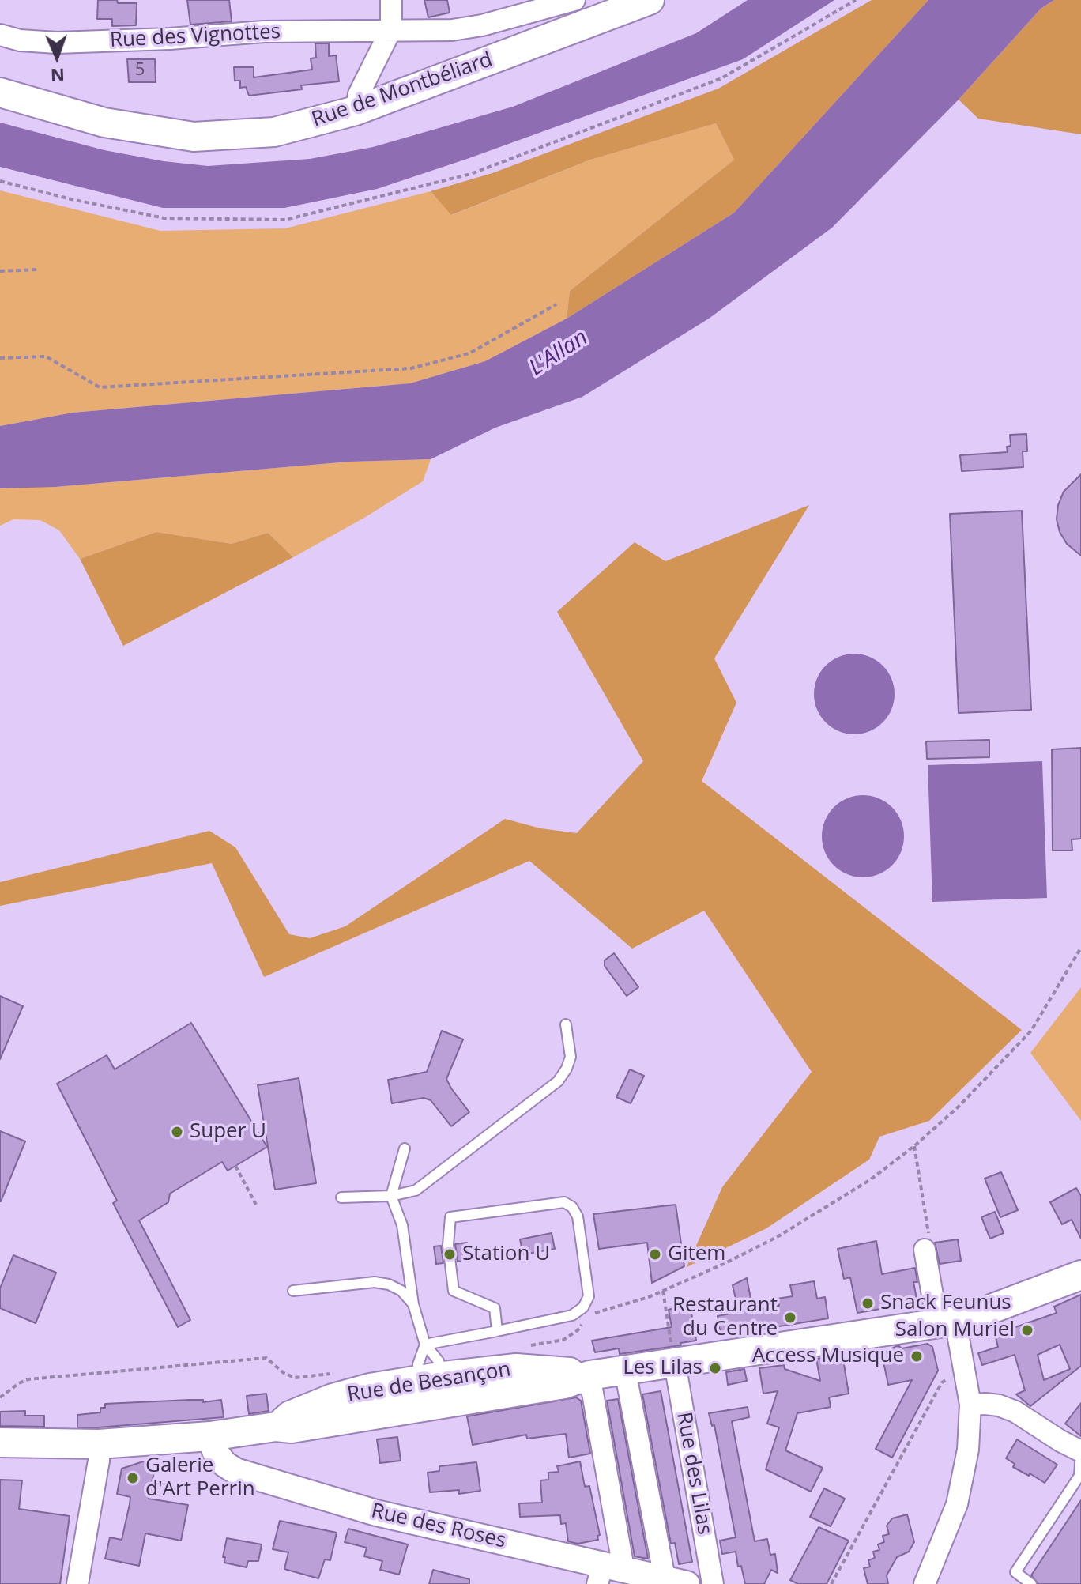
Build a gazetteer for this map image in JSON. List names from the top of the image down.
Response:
{
  "streets": {
    "main road": ["Rue de Montbéliard", "Rue de Besançon"],
    "street": ["Rue des Vignottes", "Rue des Lilas", "Rue des Roses"]
  },
  "crossings": [
    ["Rue de Besançon", "Rue des Lilas"],
    ["Rue de Besançon", "Rue des Roses"]
  ],
  "water": ["L'Allan"],
  "places": [
    "Super U",
    "Station U",
    "Gitem",
    "Snack Feunus",
    "Restaurant du Centre",
    "Salon Muriel",
    "Access Musique",
    "Les Lilas",
    "Galerie d'Art Perrin"
  ],
  "house_numbers": ["5"],
  "north": "bottom"
}
